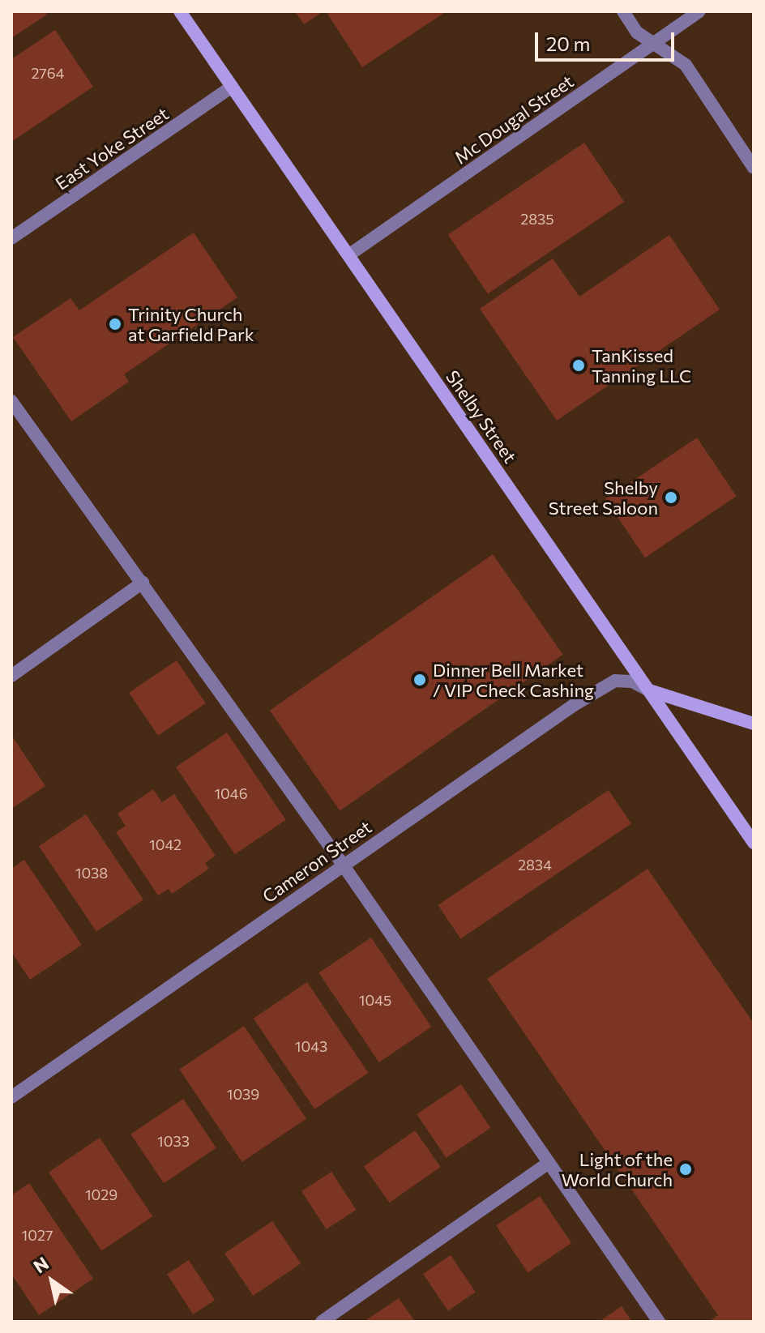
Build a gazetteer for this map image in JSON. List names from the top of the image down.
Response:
{
  "streets": {
    "main road": ["Shelby Street"],
    "street": ["Mc Dougal Street", "East Yoke Street", "Cameron Street"]
  },
  "crossings": [
    ["Mc Dougal Street", "Shelby Street"],
    ["East Yoke Street", "Shelby Street"],
    ["Shelby Street", "Cameron Street"]
  ],
  "places": [
    "Trinity Church at Garfield Park",
    "TanKissed Tanning LLC",
    "Shelby Street Saloon",
    "Dinner Bell Market / VIP Check Cashing",
    "Light of the World Church"
  ],
  "house_numbers": [
    "2764",
    "2835",
    "1046",
    "1042",
    "2834",
    "1038",
    "1045",
    "1043",
    "1039",
    "1033",
    "1029",
    "1027"
  ],
  "scale_bar": "20 m",
  "north": "top left"
}
